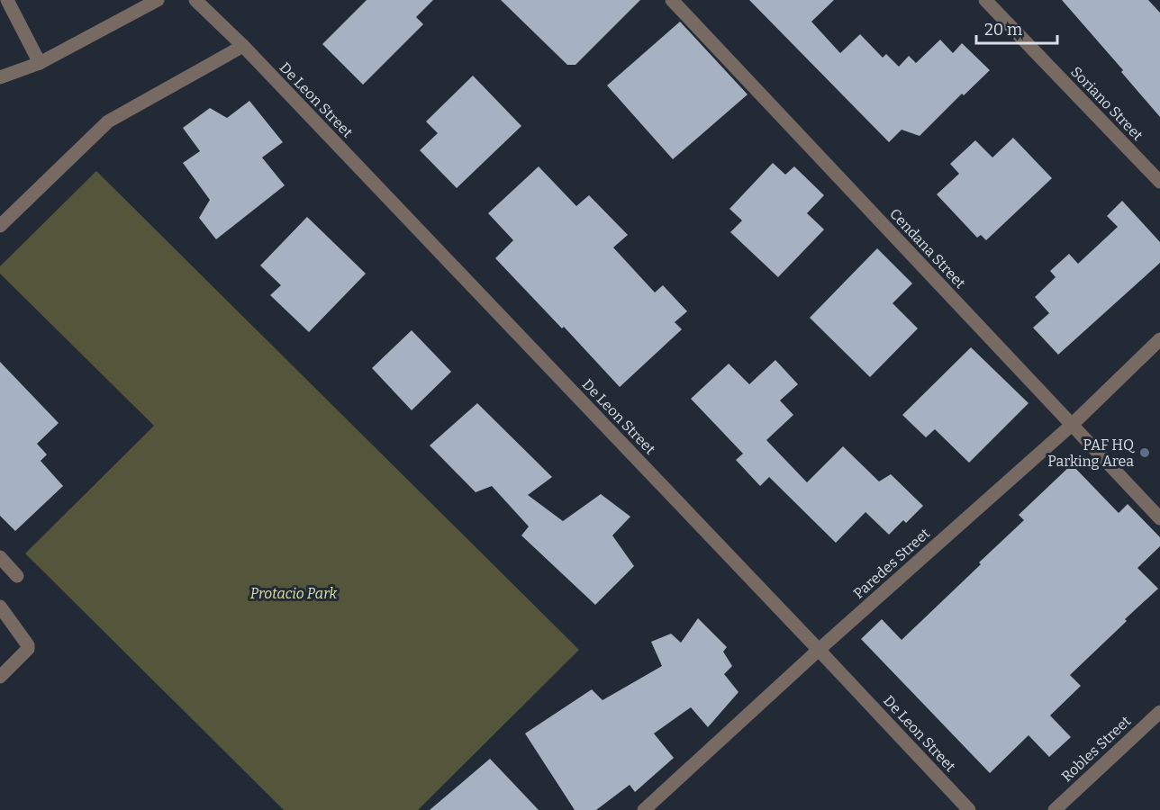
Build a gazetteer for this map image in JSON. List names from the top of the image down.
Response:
{
  "streets": {
    "lane": [
      "De Leon Street",
      "Soriano Street",
      "Cendana Street",
      "Paredes Street",
      "Robles Street"
    ]
  },
  "crossings": [
    ["De Leon Street", "Paredes Street"],
    ["Cendana Street", "Paredes Street"]
  ],
  "parks": ["Protacio Park"],
  "places": ["PAF HQ Parking Area"],
  "scale_bar": "20 m"
}
